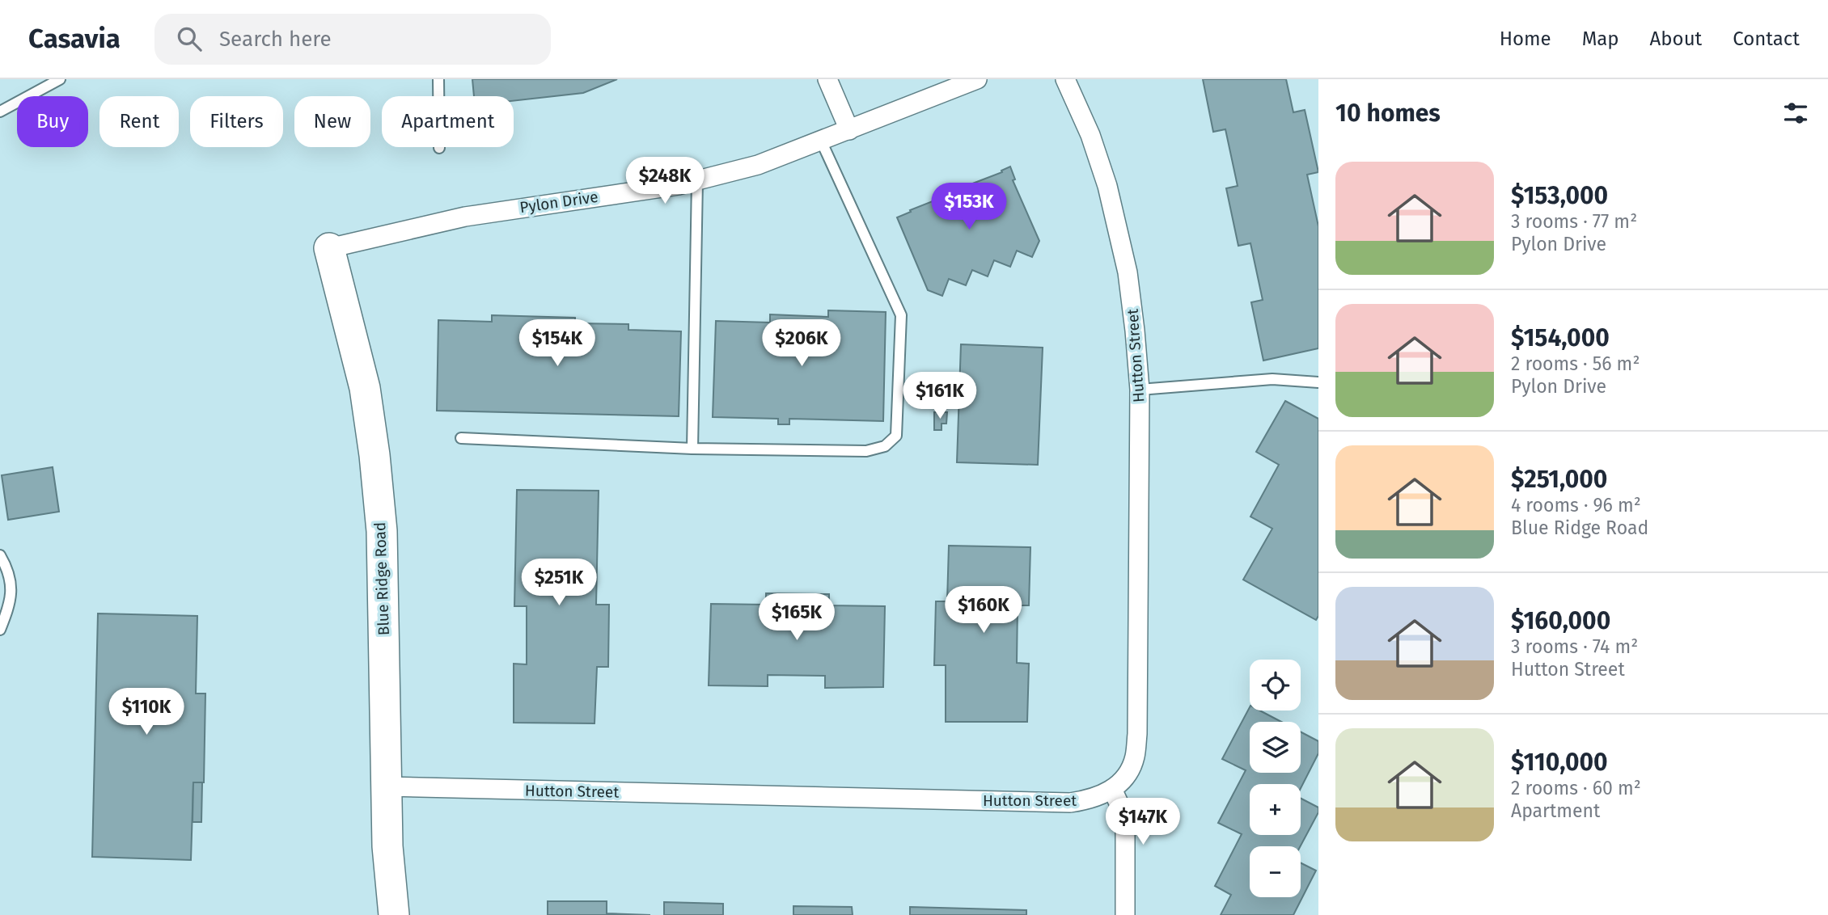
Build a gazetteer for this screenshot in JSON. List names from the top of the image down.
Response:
{
  "streets": {
    "main road": ["Blue Ridge Road"],
    "street": ["Pylon Drive", "Hutton Street"]
  },
  "crossings": [
    ["Pylon Drive", "Blue Ridge Road"],
    ["Hutton Street", "Blue Ridge Road"]
  ],
  "page": {
    "header": "Casavia",
    "search": "Search here",
    "nav": [
      "Home",
      "Map",
      "About",
      "Contact"
    ],
    "heading": "10 homes",
    "chip": [
      "Buy",
      "Rent",
      "Filters",
      "New",
      "Apartment"
    ],
    "list": [
      {
        "name": "$153,000",
        "note": "3 rooms · 77 m² · Pylon Drive"
      },
      {
        "name": "$154,000",
        "note": "2 rooms · 56 m² · Pylon Drive"
      },
      {
        "name": "$251,000",
        "note": "4 rooms · 96 m² · Blue Ridge Road"
      },
      {
        "name": "$160,000",
        "note": "3 rooms · 74 m² · Hutton Street"
      },
      {
        "name": "$110,000",
        "note": "2 rooms · 60 m² · Apartment"
      }
    ],
    "price": [
      "$248K",
      "$153K",
      "$154K",
      "$206K",
      "$161K",
      "$251K",
      "$160K",
      "$165K",
      "$110K",
      "$147K"
    ],
    "map_buttons": ["+", "−"]
  }
}
